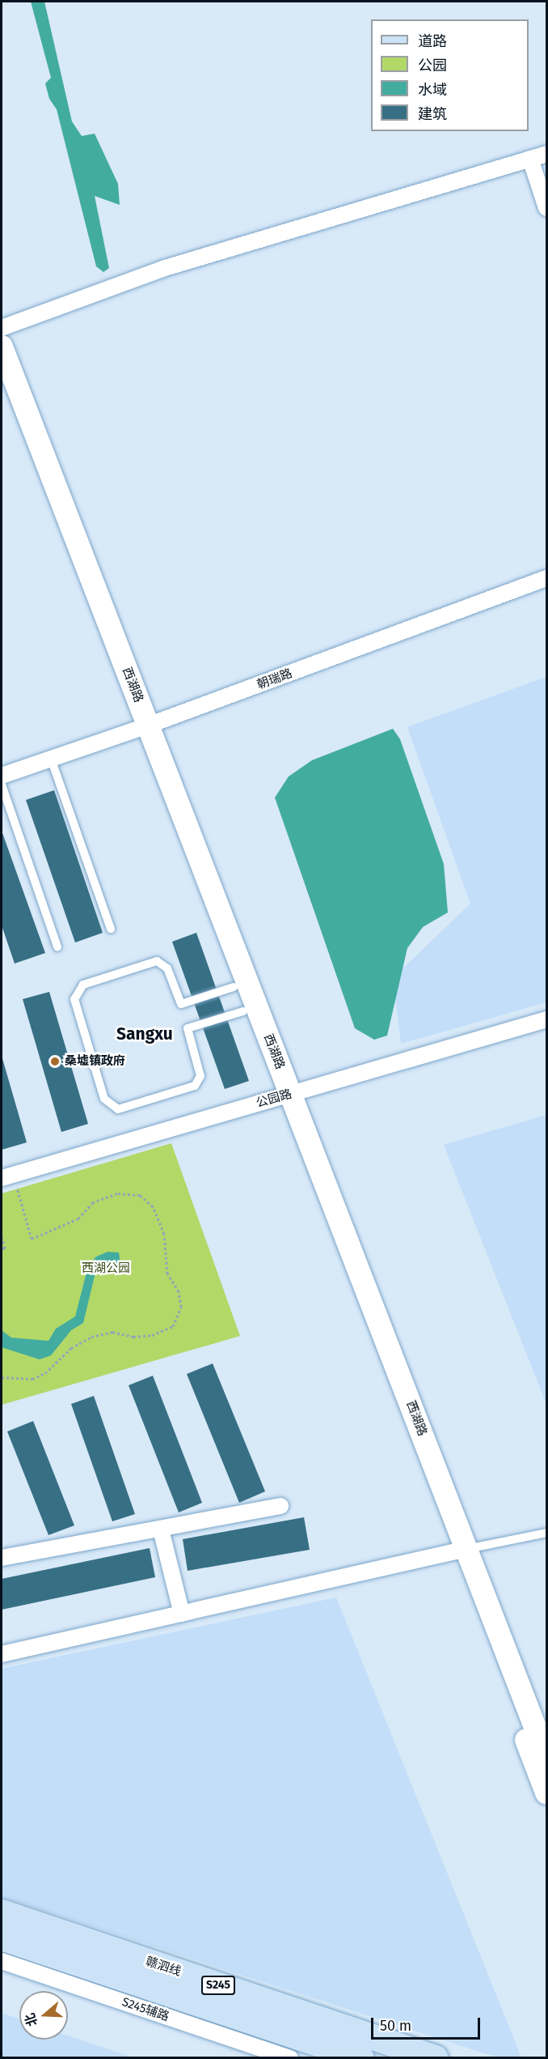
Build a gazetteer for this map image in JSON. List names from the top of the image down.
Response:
{
  "streets": {
    "main road": ["西湖路", "赣泗线", "S245"],
    "street": ["朝瑞路", "公园路", "S245辅路"]
  },
  "crossings": [
    ["朝瑞路", "西湖路"],
    ["西湖路", "公园路"]
  ],
  "districts": ["Sangxu"],
  "parks": ["西湖公园"],
  "places": ["桑墟镇政府"],
  "legend": [
    "道路",
    "公园",
    "水域",
    "建筑"
  ],
  "scale_bar": "50 m",
  "north": "left"
}
